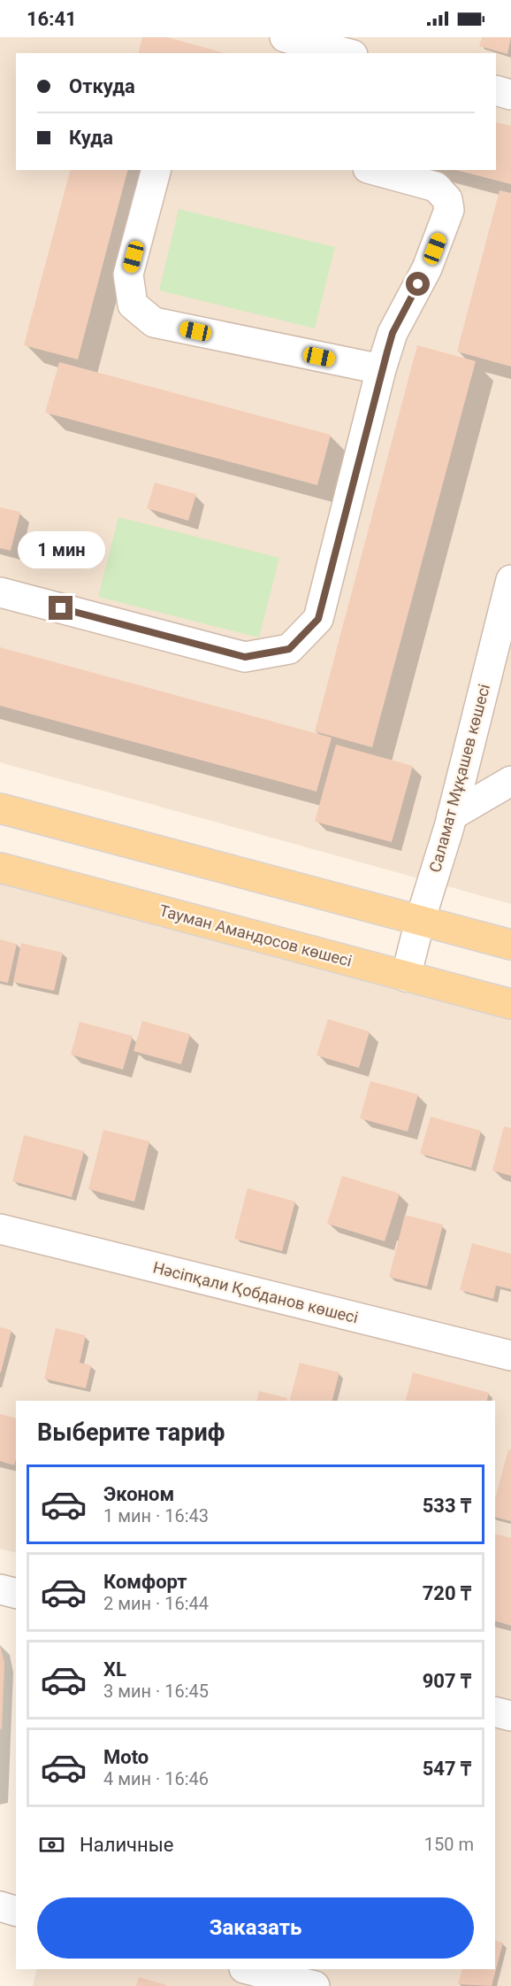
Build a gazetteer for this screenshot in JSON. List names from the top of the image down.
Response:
{
  "streets": {
    "main road": ["Тауман Амандосов көшесі"],
    "street": ["Саламат Мұқашев көшесі", "Нәсіпқали Қобданов көшесі"]
  },
  "crossings": [
    ["Саламат Мұқашев көшесі", "Тауман Амандосов көшесі"]
  ],
  "page": {
    "status": "16:41",
    "banner": ["Откуда", "Куда"],
    "bubble": "1 мин",
    "heading": "Выберите тариф",
    "list": [
      {
        "name": "Эконом",
        "note": "1 мин · 16:43",
        "value": "533 ₸"
      },
      {
        "name": "Комфорт",
        "note": "2 мин · 16:44",
        "value": "720 ₸"
      },
      {
        "name": "XL",
        "note": "3 мин · 16:45",
        "value": "907 ₸"
      },
      {
        "name": "Moto",
        "note": "4 мин · 16:46",
        "value": "547 ₸"
      }
    ],
    "pay": ["Наличные", "150 m"],
    "buttons": "Заказать"
  }
}
